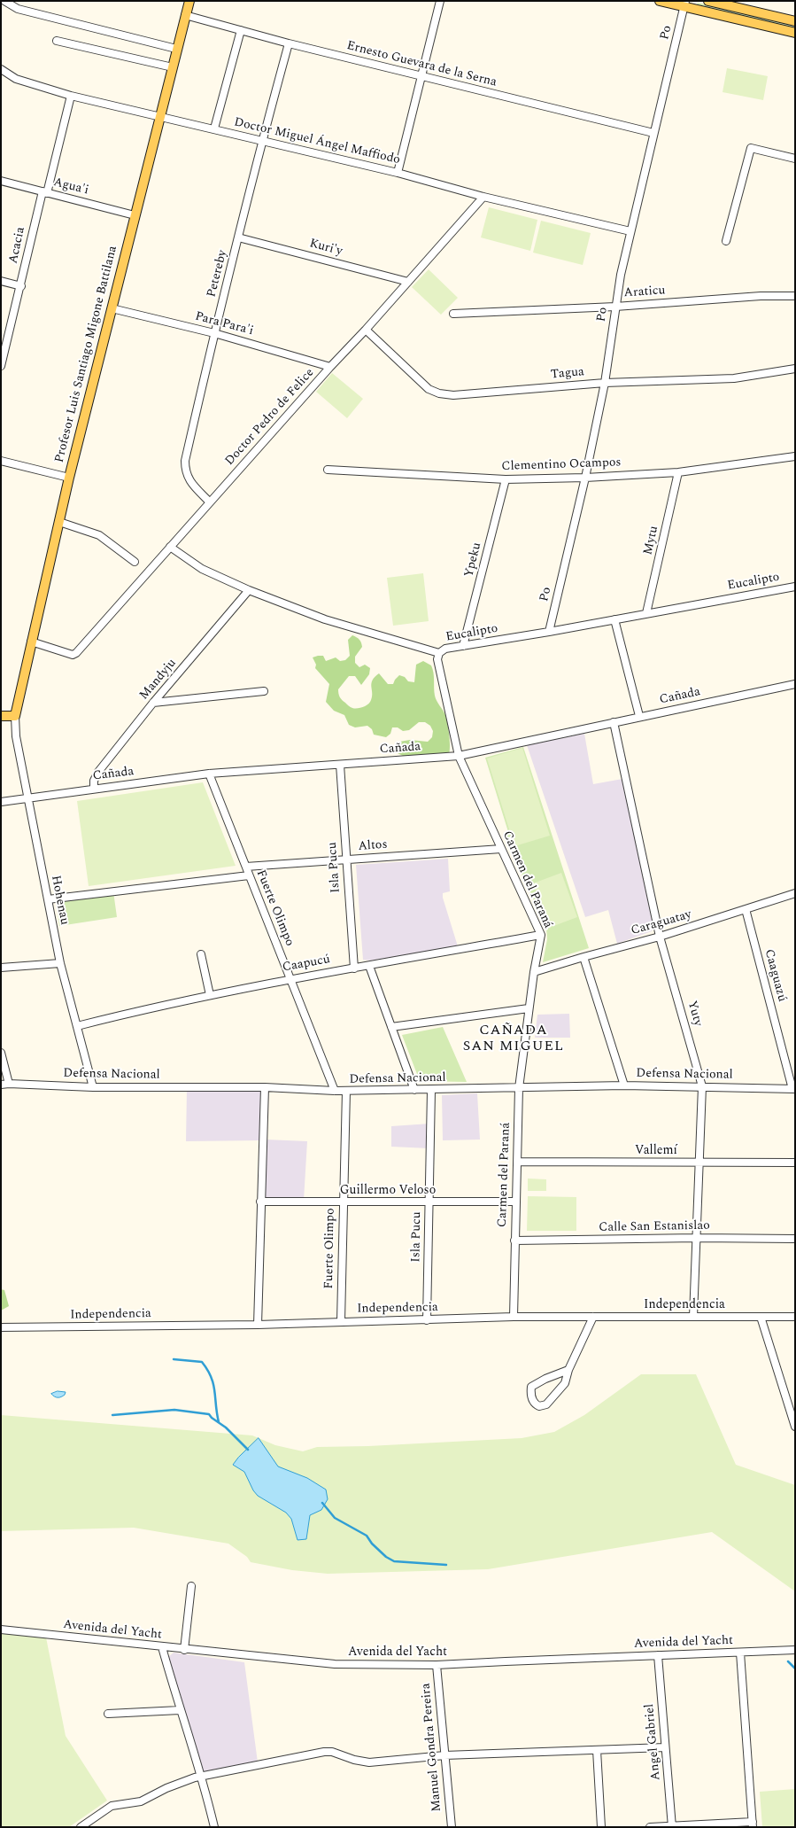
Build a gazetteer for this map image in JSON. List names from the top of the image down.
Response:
{
  "streets": {
    "main road": ["Profesor Luis Santiago Migone Battilana"],
    "street": [
      "Po",
      "Ernesto Guevara de la Serna",
      "Doctor Miguel Ángel Maffiodo",
      "Agua'i",
      "Acacia",
      "Kuri'y",
      "Petereby",
      "Araticu",
      "Para Para'i",
      "Tagua",
      "Doctor Pedro de Felice",
      "Clementino Ocampos",
      "Mytu",
      "Ypeku",
      "Eucalipto",
      "Mandyju",
      "Cañada",
      "Altos",
      "Isla Pucu",
      "Carmen del Paraná",
      "Hohenau",
      "Fuerte Olimpo",
      "Caraguatay",
      "Caapucú",
      "Caaguazú",
      "Yuty",
      "Defensa Nacional",
      "Vallemí",
      "Guillermo Veloso",
      "Calle San Estanislao",
      "Independencia",
      "Avenida del Yacht",
      "Angel Gabriel",
      "Manuel Gondra Pereira"
    ]
  },
  "crossings": [
    ["Po", "Ernesto Guevara de la Serna"],
    ["Po", "Doctor Miguel Ángel Maffiodo"],
    ["Po", "Araticu"],
    ["Po", "Tagua"],
    ["Po", "Clementino Ocampos"],
    ["Po", "Eucalipto"],
    ["Ernesto Guevara de la Serna", "Petereby"],
    ["Ernesto Guevara de la Serna", "Profesor Luis Santiago Migone Battilana"],
    ["Doctor Miguel Ángel Maffiodo", "Acacia"],
    ["Doctor Miguel Ángel Maffiodo", "Petereby"],
    ["Doctor Miguel Ángel Maffiodo", "Profesor Luis Santiago Migone Battilana"],
    ["Doctor Miguel Ángel Maffiodo", "Doctor Pedro de Felice"],
    ["Agua'i", "Acacia"],
    ["Agua'i", "Profesor Luis Santiago Migone Battilana"],
    ["Kuri'y", "Petereby"],
    ["Kuri'y", "Doctor Pedro de Felice"],
    ["Petereby", "Para Para'i"],
    ["Petereby", "Doctor Pedro de Felice"],
    ["Para Para'i", "Profesor Luis Santiago Migone Battilana"],
    ["Para Para'i", "Doctor Pedro de Felice"],
    ["Profesor Luis Santiago Migone Battilana", "Doctor Pedro de Felice"],
    ["Profesor Luis Santiago Migone Battilana", "Hohenau"],
    ["Tagua", "Doctor Pedro de Felice"],
    ["Doctor Pedro de Felice", "Eucalipto"],
    ["Clementino Ocampos", "Mytu"],
    ["Clementino Ocampos", "Ypeku"],
    ["Mytu", "Eucalipto"],
    ["Ypeku", "Eucalipto"],
    ["Eucalipto", "Mandyju"],
    ["Eucalipto", "Carmen del Paraná"],
    ["Mandyju", "Cañada"],
    ["Cañada", "Isla Pucu"],
    ["Cañada", "Carmen del Paraná"],
    ["Cañada", "Hohenau"],
    ["Cañada", "Fuerte Olimpo"],
    ["Cañada", "Yuty"],
    ["Altos", "Isla Pucu"],
    ["Altos", "Carmen del Paraná"],
    ["Altos", "Fuerte Olimpo"],
    ["Isla Pucu", "Caapucú"],
    ["Isla Pucu", "Defensa Nacional"],
    ["Isla Pucu", "Guillermo Veloso"],
    ["Isla Pucu", "Independencia"],
    ["Carmen del Paraná", "Caraguatay"],
    ["Carmen del Paraná", "Caapucú"],
    ["Carmen del Paraná", "Defensa Nacional"],
    ["Carmen del Paraná", "Vallemí"],
    ["Carmen del Paraná", "Guillermo Veloso"],
    ["Carmen del Paraná", "Calle San Estanislao"],
    ["Carmen del Paraná", "Independencia"],
    ["Hohenau", "Caapucú"],
    ["Hohenau", "Defensa Nacional"],
    ["Fuerte Olimpo", "Caapucú"],
    ["Fuerte Olimpo", "Defensa Nacional"],
    ["Fuerte Olimpo", "Guillermo Veloso"],
    ["Fuerte Olimpo", "Independencia"],
    ["Caraguatay", "Caaguazú"],
    ["Caraguatay", "Yuty"],
    ["Caaguazú", "Defensa Nacional"],
    ["Yuty", "Defensa Nacional"],
    ["Yuty", "Vallemí"],
    ["Yuty", "Calle San Estanislao"],
    ["Yuty", "Independencia"],
    ["Avenida del Yacht", "Angel Gabriel"],
    ["Avenida del Yacht", "Manuel Gondra Pereira"]
  ],
  "districts": ["CAÑADA SAN MIGUEL"]
}
